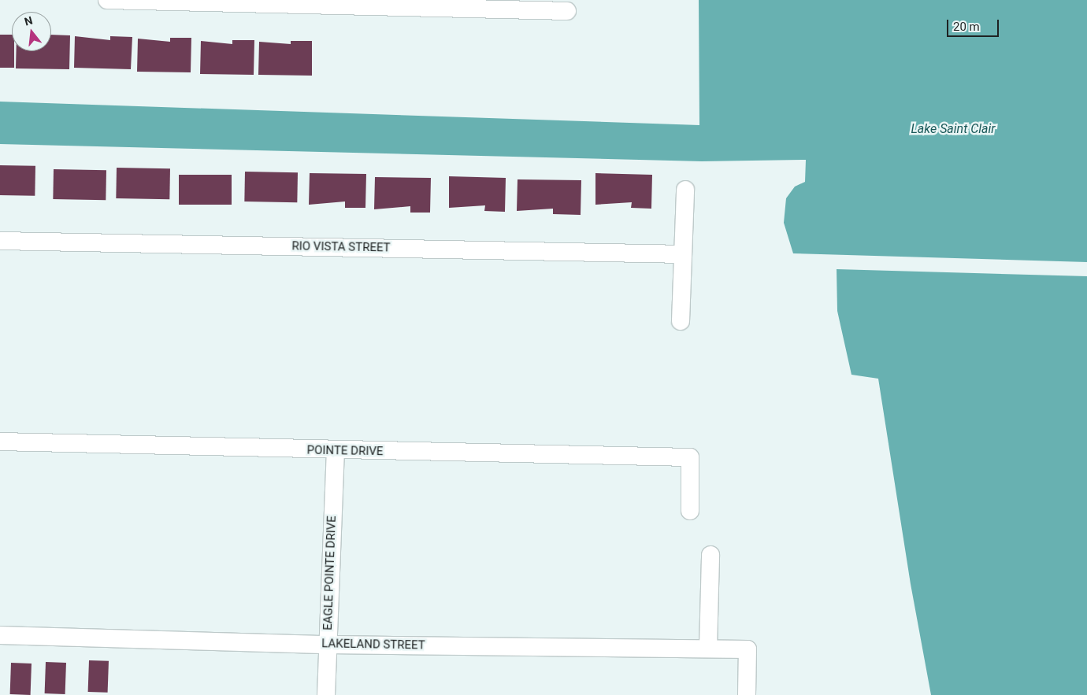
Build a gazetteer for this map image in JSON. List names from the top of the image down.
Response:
{
  "streets": {
    "street": [
      "RIO VISTA STREET",
      "POINTE DRIVE",
      "EAGLE POINTE DRIVE",
      "LAKELAND STREET"
    ]
  },
  "crossings": [
    ["POINTE DRIVE", "EAGLE POINTE DRIVE"],
    ["EAGLE POINTE DRIVE", "LAKELAND STREET"]
  ],
  "water": ["Lake Saint Clair"],
  "scale_bar": "20 m",
  "north": "top"
}
